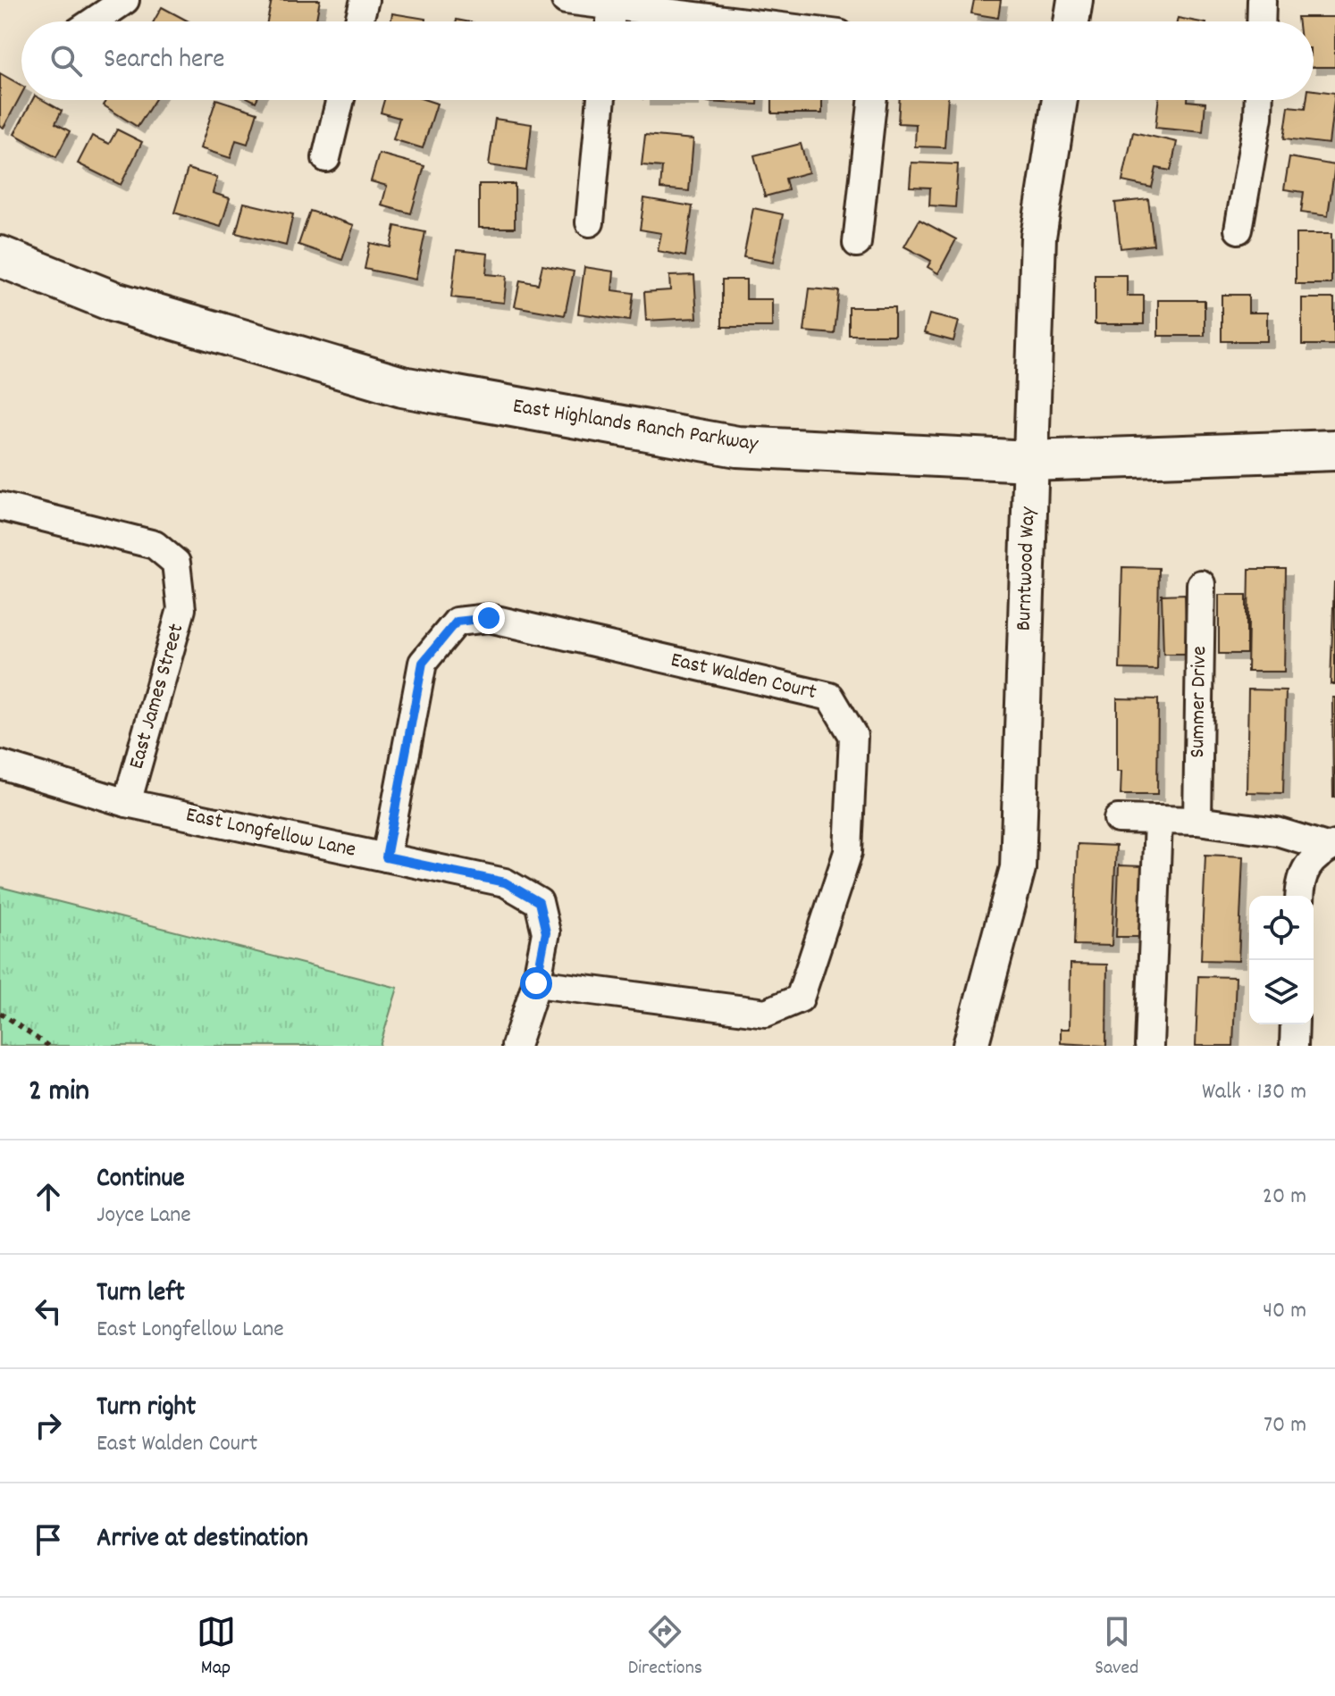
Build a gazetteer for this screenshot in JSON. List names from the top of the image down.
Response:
{
  "streets": {
    "main road": ["East Highlands Ranch Parkway"],
    "street": [
      "Burntwood Way",
      "East Walden Court",
      "East James Street",
      "Summer Drive",
      "East Longfellow Lane"
    ]
  },
  "crossings": [
    ["East Highlands Ranch Parkway", "Burntwood Way"],
    ["East Walden Court", "East Longfellow Lane"],
    ["East James Street", "East Longfellow Lane"]
  ],
  "page": {
    "search": "Search here",
    "heading": ["2 min", "Walk · 130 m"],
    "list": [
      ["Continue", "Joyce Lane", "20 m"],
      ["Turn left", "East Longfellow Lane", "40 m"],
      ["Turn right", "East Walden Court", "70 m"],
      "Arrive at destination"
    ],
    "nav": ["Map", "Directions", "Saved"]
  }
}
